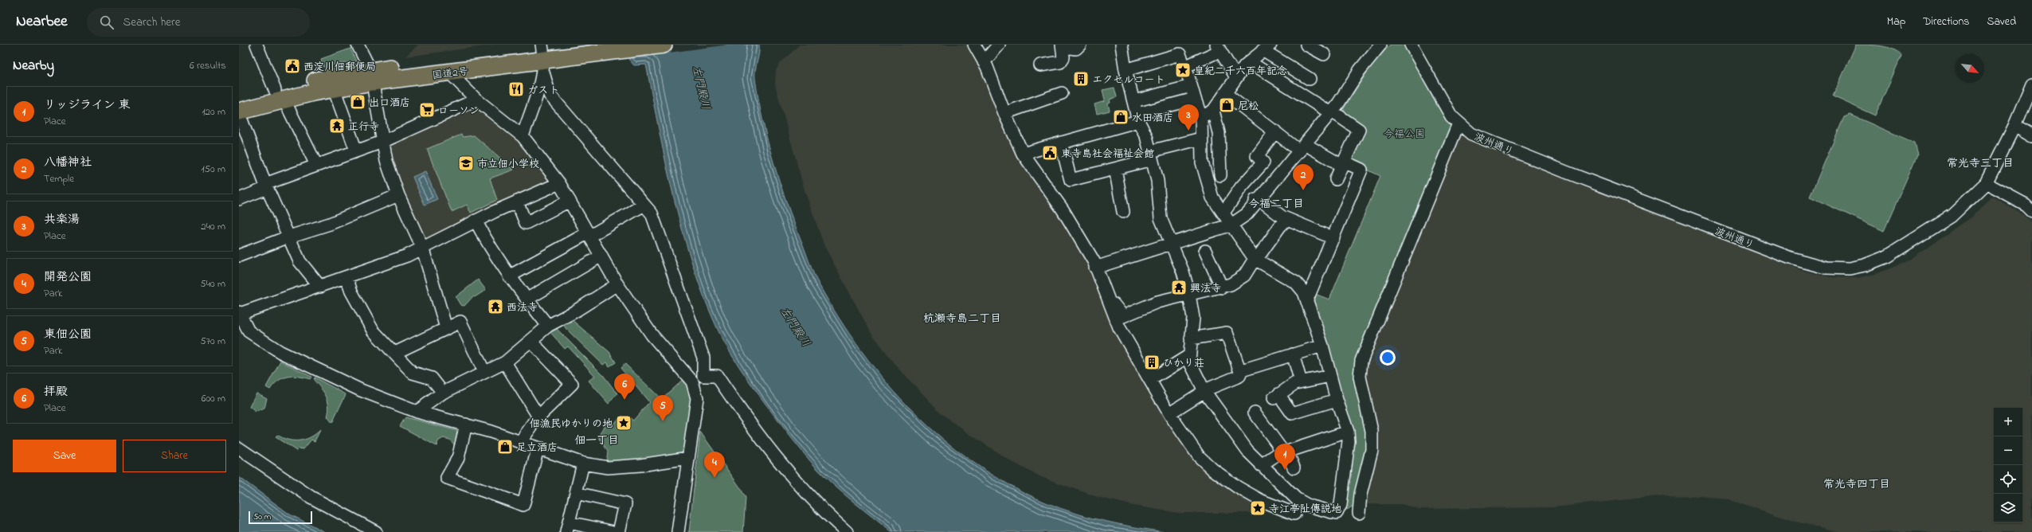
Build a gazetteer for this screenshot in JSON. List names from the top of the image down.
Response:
{
  "streets": {
    "highway": ["国道2号"],
    "street": ["波州通り"]
  },
  "districts": [
    "常光寺三丁目",
    "今福二丁目",
    "杭瀬寺島二丁目",
    "佃一丁目",
    "常光寺四丁目"
  ],
  "water": ["左門殿川"],
  "parks": ["今福公園"],
  "places": {
    "public building": ["西淀川佃郵便局", "東寺島社会福祉会館"],
    "place": ["皇紀二千六百年記念", "佃漁民ゆかりの地", "寺江亭阯傳説地"],
    "building": ["エクセルコート", "ひかり荘"],
    "restaurant": ["ガスト"],
    "shop": [
      "出口酒店",
      "尼松",
      "水田酒店",
      "足立酒店"
    ],
    "supermarket": ["ローソン"],
    "temple": ["正行寺", "興法寺", "西法寺"],
    "school or university": ["市立佃小学校"]
  },
  "scale_bar": "50 m",
  "north": "bottom right",
  "page": {
    "header": "Nearbee",
    "search": "Search here",
    "nav": ["Map", "Directions", "Saved"],
    "heading": ["Nearby", "6 results"],
    "list": [
      {
        "mark": "1",
        "name": "リッジライン 東",
        "note": "Place",
        "value": "120 m"
      },
      {
        "mark": "2",
        "name": "八幡神社",
        "note": "Temple",
        "value": "150 m"
      },
      {
        "mark": "3",
        "name": "共楽湯",
        "note": "Place",
        "value": "240 m"
      },
      {
        "mark": "4",
        "name": "開発公園",
        "note": "Park",
        "value": "540 m"
      },
      {
        "mark": "5",
        "name": "東佃公園",
        "note": "Park",
        "value": "570 m"
      },
      {
        "mark": "6",
        "name": "拝殿",
        "note": "Place",
        "value": "600 m"
      }
    ],
    "pins": [
      "3",
      "2",
      "6",
      "5",
      "1",
      "4"
    ],
    "map_buttons": ["+", "−"],
    "buttons": ["Save", "Share"],
    "scale": "50 m"
  }
}
